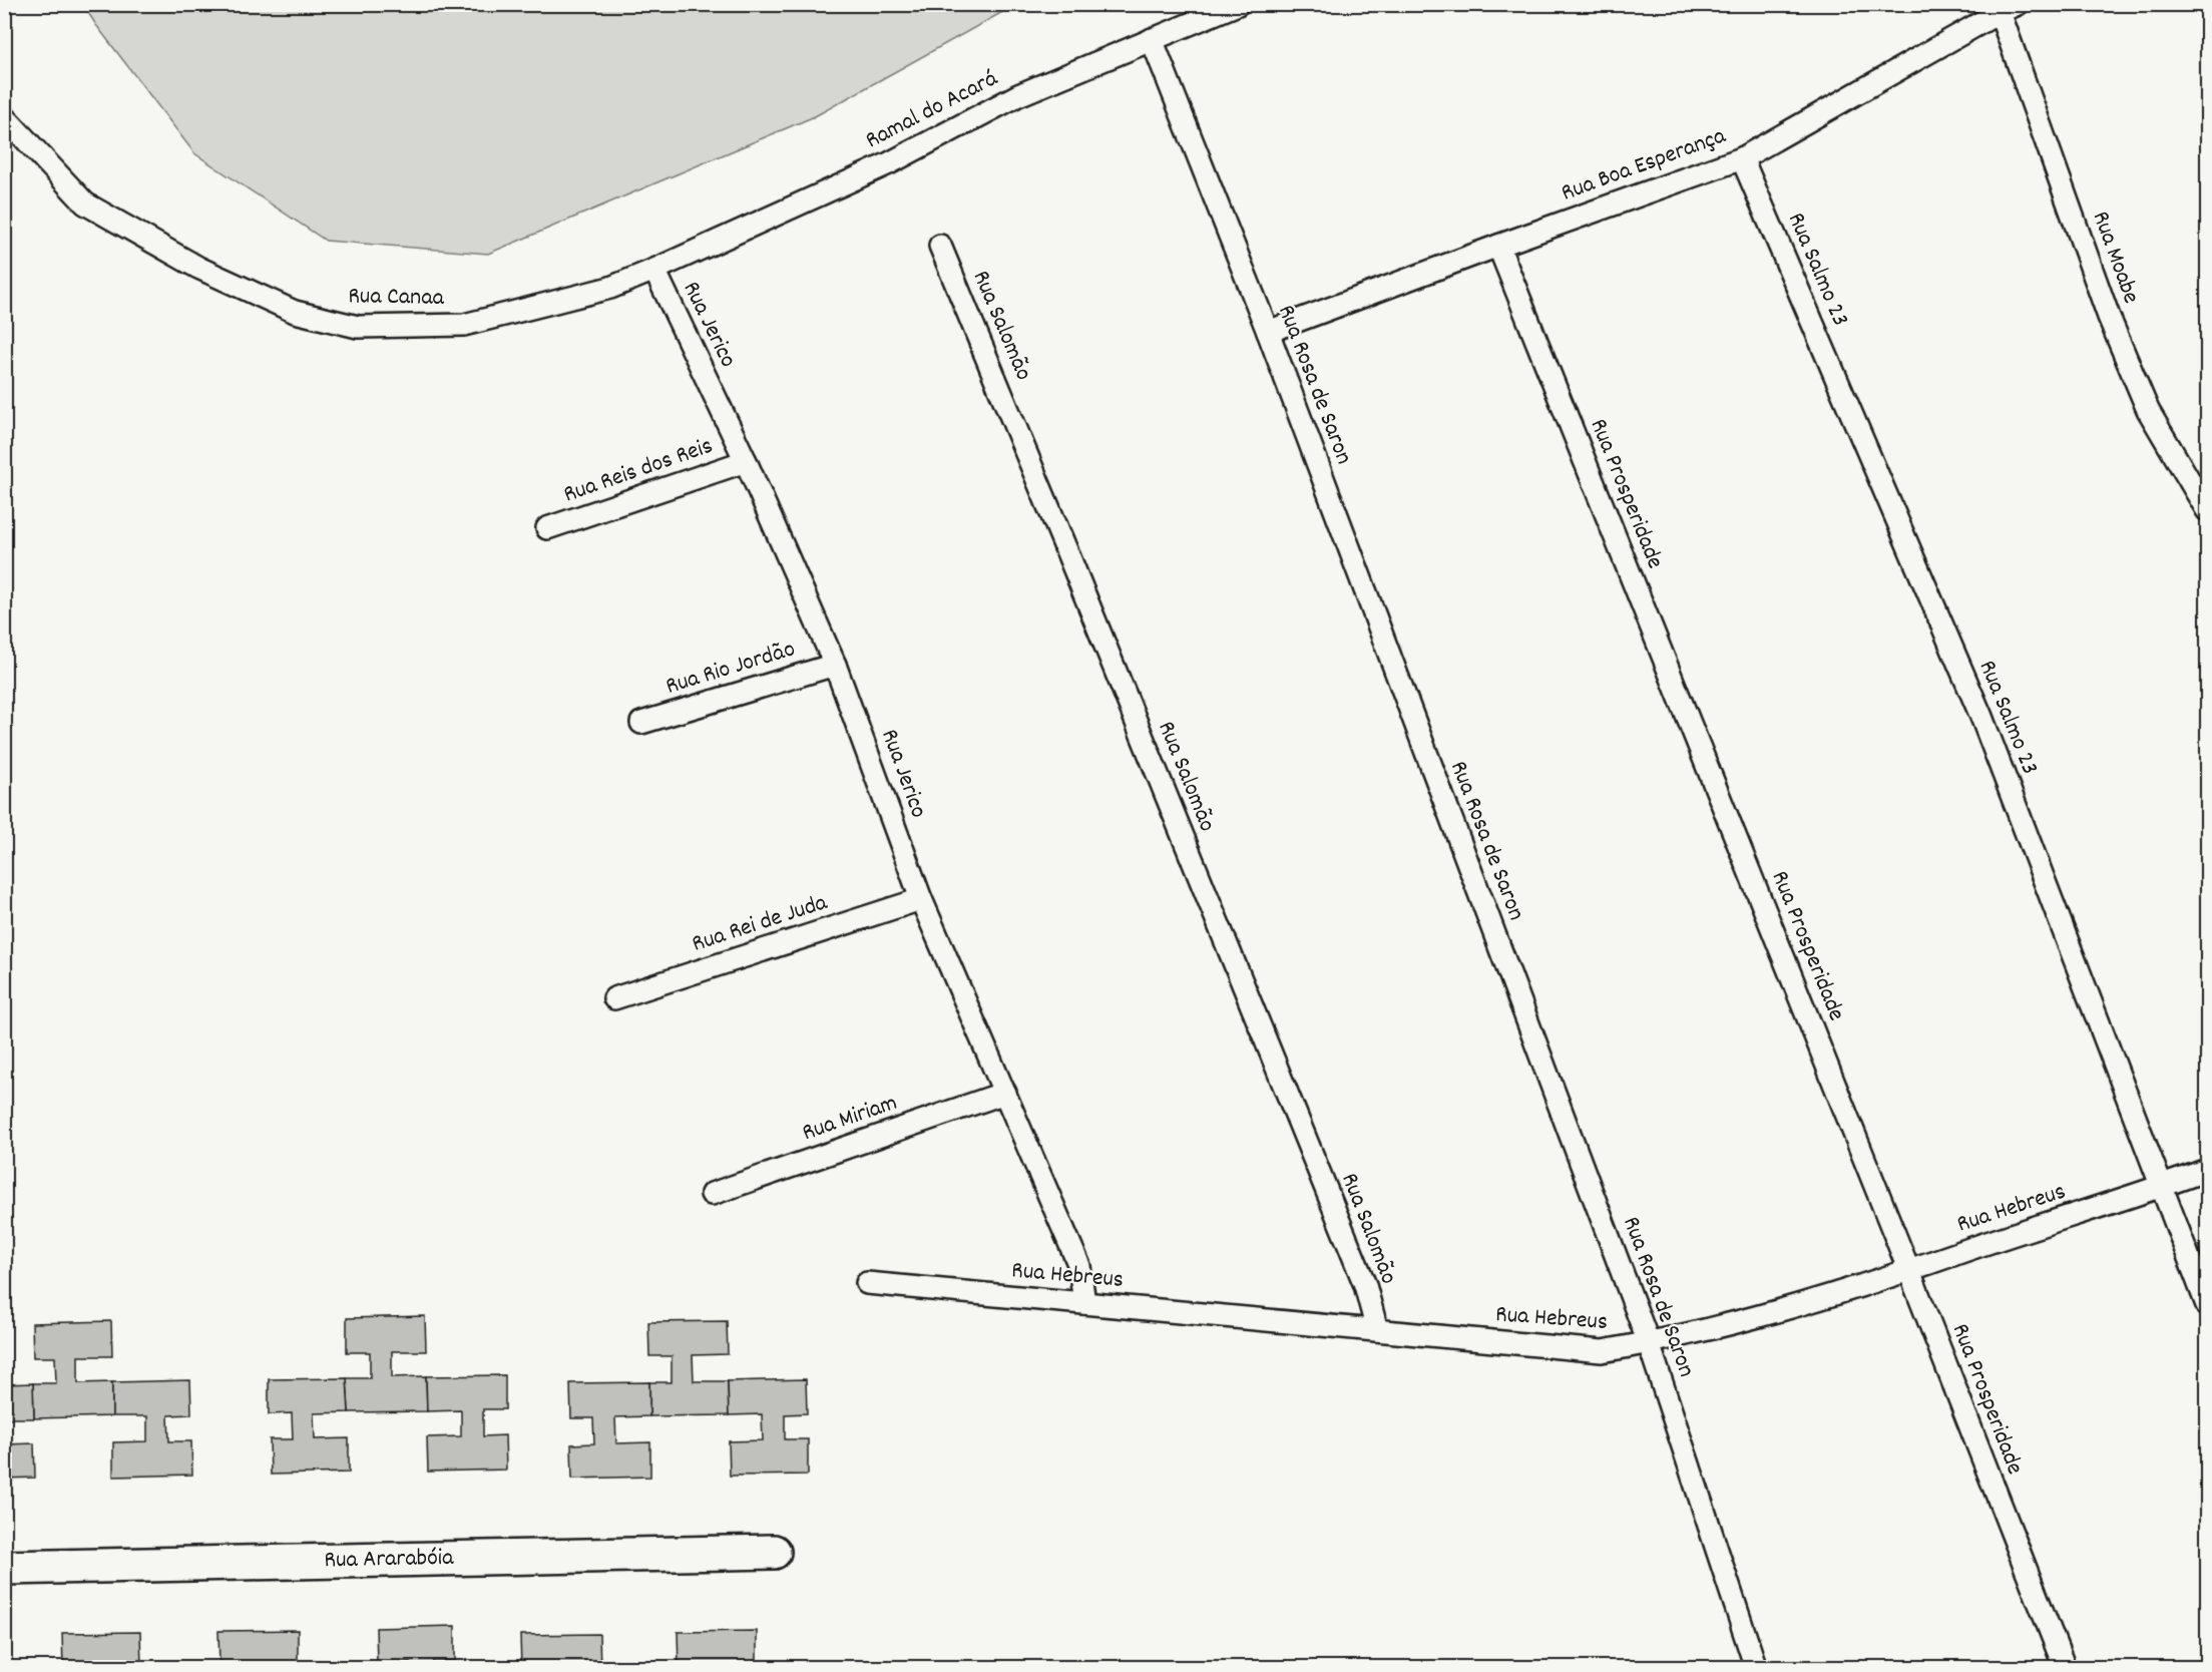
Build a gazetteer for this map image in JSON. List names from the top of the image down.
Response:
{
  "streets": {
    "street": ["Rua Ararabóia"],
    "lane": [
      "Ramal do Acará",
      "Rua Boa Esperança",
      "Rua Moabe",
      "Rua Salmo 23",
      "Rua Canaa",
      "Rua Jerico",
      "Rua Salomão",
      "Rua Rosa de Saron",
      "Rua Reis dos Reis",
      "Rua Prosperidade",
      "Rua Rio Jordão",
      "Rua Rei de Juda",
      "Rua Miriam",
      "Rua Hebreus"
    ]
  },
  "crossings": [
    ["Ramal do Acará", "Rua Canaa"],
    ["Ramal do Acará", "Rua Jerico"],
    ["Ramal do Acará", "Rua Rosa de Saron"],
    ["Rua Boa Esperança", "Rua Moabe"],
    ["Rua Boa Esperança", "Rua Salmo 23"],
    ["Rua Boa Esperança", "Rua Rosa de Saron"],
    ["Rua Boa Esperança", "Rua Prosperidade"],
    ["Rua Salmo 23", "Rua Hebreus"],
    ["Rua Canaa", "Rua Jerico"],
    ["Rua Jerico", "Rua Reis dos Reis"],
    ["Rua Jerico", "Rua Rio Jordão"],
    ["Rua Jerico", "Rua Rei de Juda"],
    ["Rua Jerico", "Rua Miriam"],
    ["Rua Jerico", "Rua Hebreus"],
    ["Rua Salomão", "Rua Hebreus"],
    ["Rua Rosa de Saron", "Rua Hebreus"],
    ["Rua Prosperidade", "Rua Hebreus"]
  ]
}
